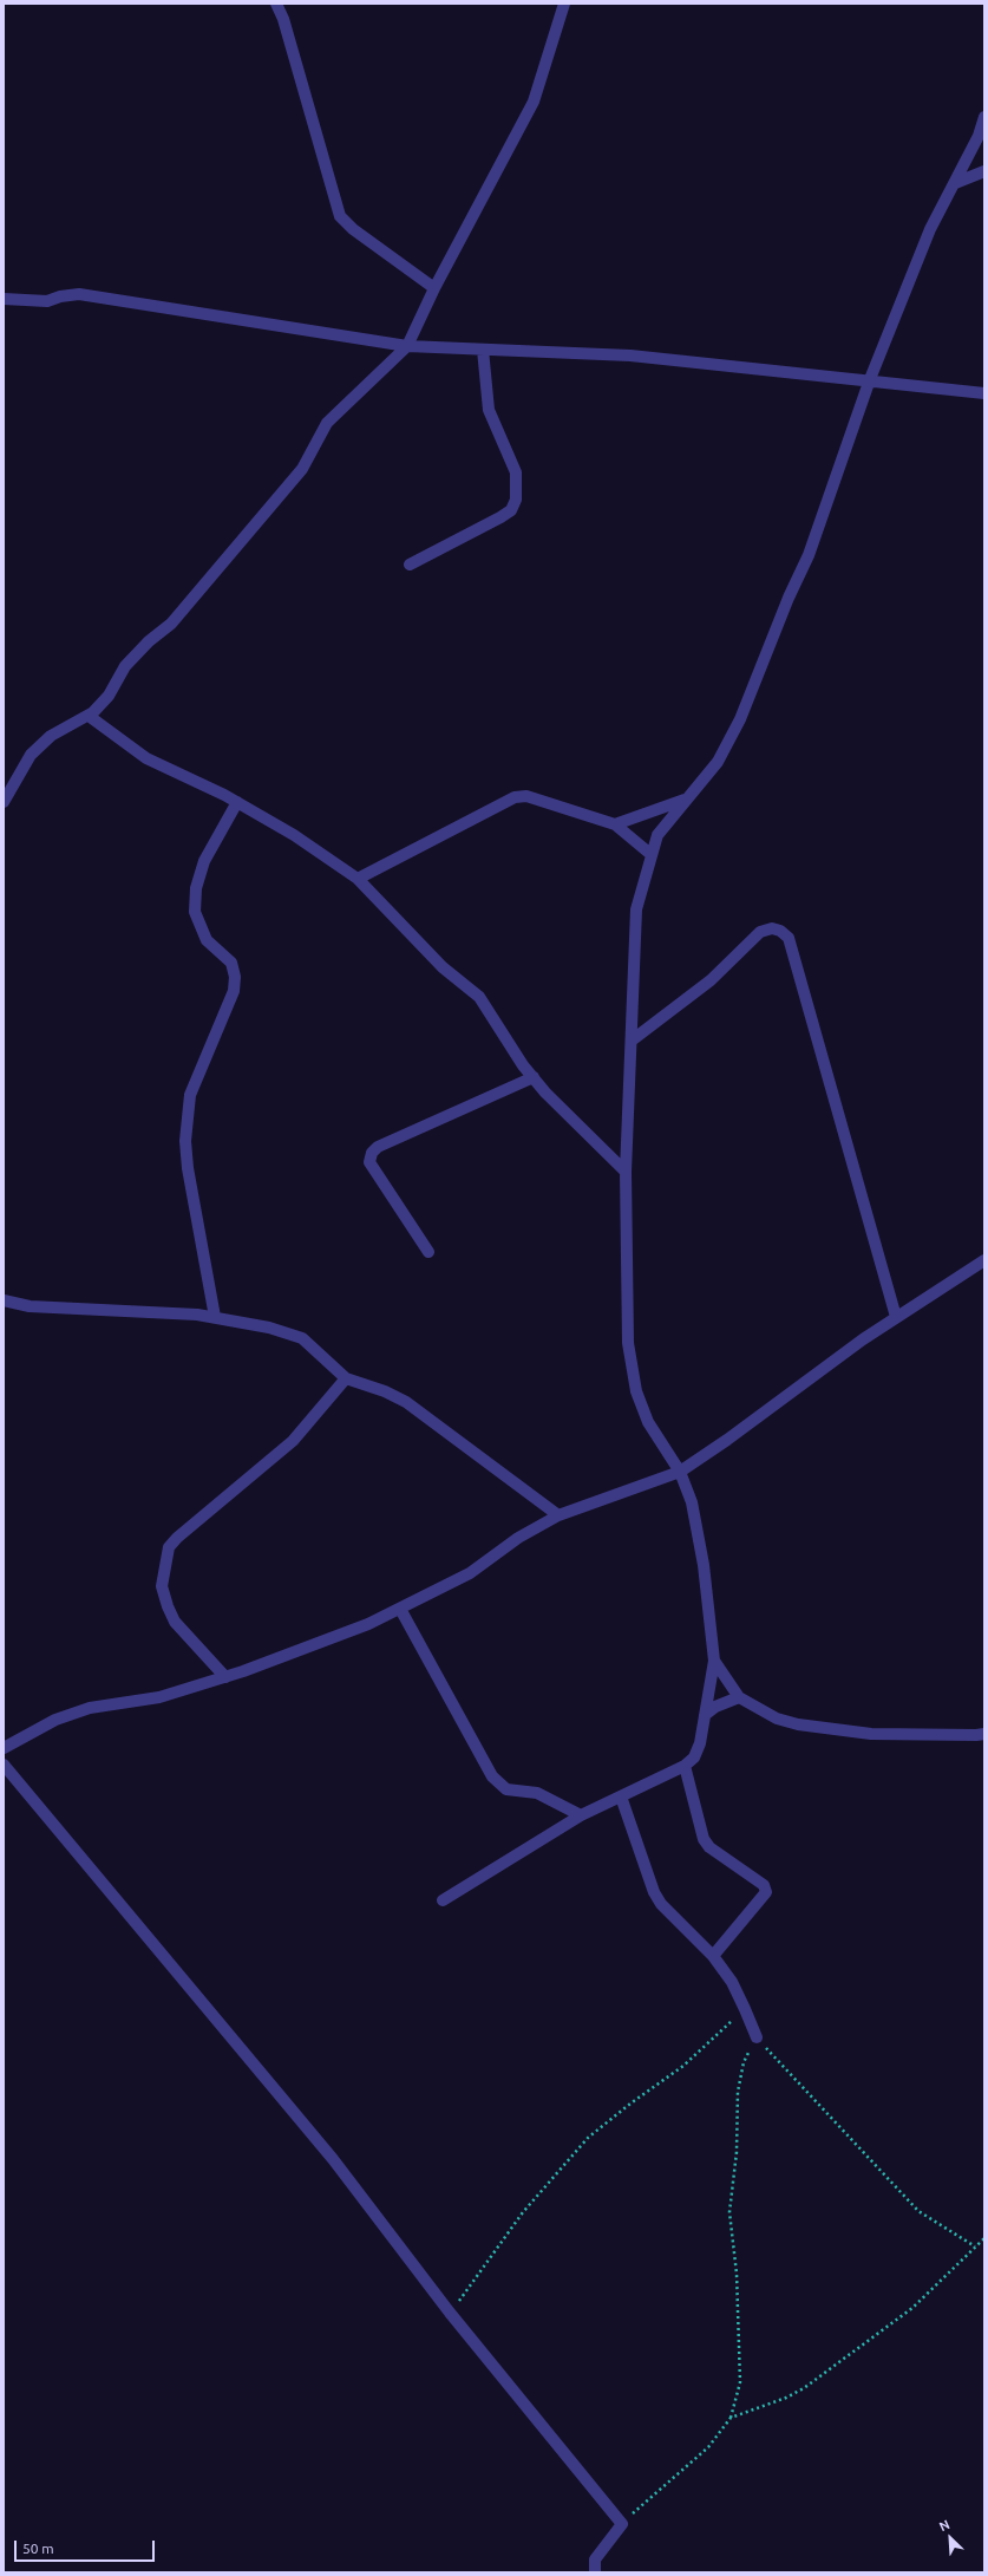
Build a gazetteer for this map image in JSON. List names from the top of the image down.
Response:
{
  "scale_bar": "50 m",
  "north": "top left"
}
